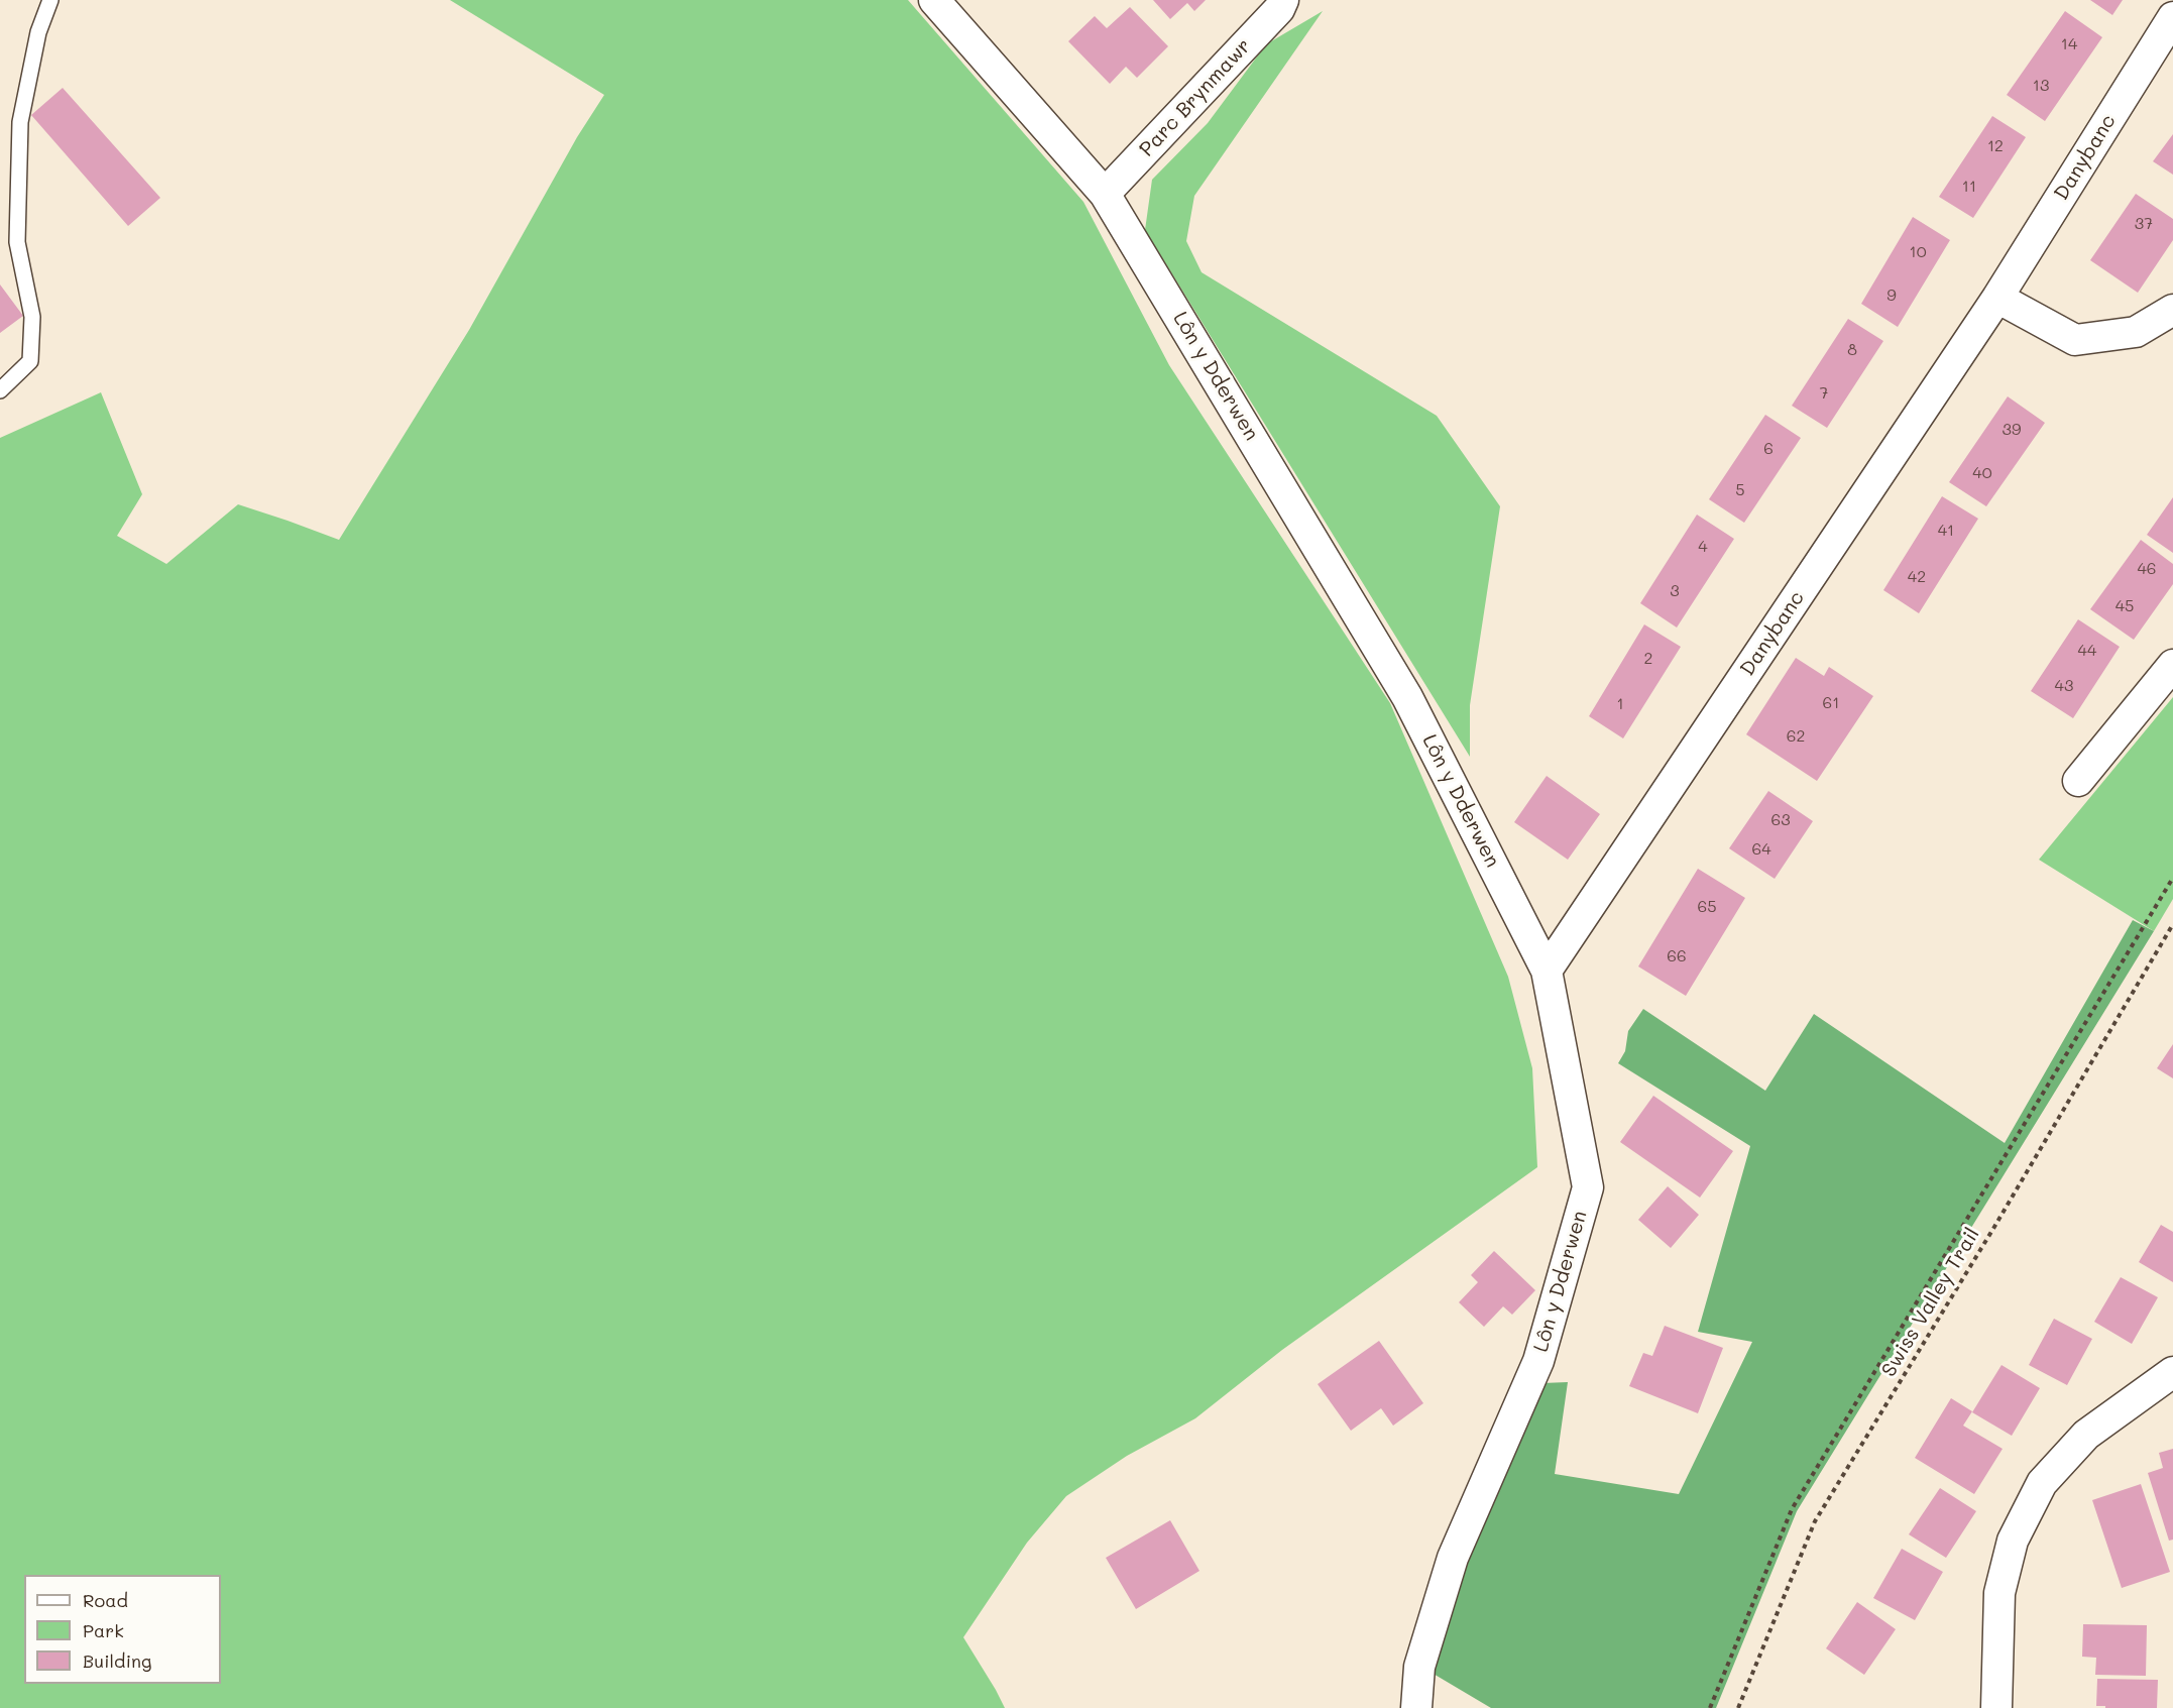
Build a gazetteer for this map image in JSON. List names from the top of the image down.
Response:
{
  "streets": {
    "street": ["Parc Brynmawr", "Danybanc", "Lôn y Dderwen"],
    "path": ["Swiss Valley Trail"]
  },
  "crossings": [
    ["Parc Brynmawr", "Lôn y Dderwen"],
    ["Danybanc", "Lôn y Dderwen"]
  ],
  "house_numbers": [
    "14",
    "13",
    "12",
    "11",
    "37",
    "10",
    "9",
    "8",
    "7",
    "39",
    "6",
    "40",
    "5",
    "41",
    "4",
    "46",
    "42",
    "3",
    "45",
    "44",
    "2",
    "43",
    "61",
    "1",
    "62",
    "63",
    "64",
    "65",
    "66"
  ],
  "legend": ["Road", "Park", "Building"]
}
